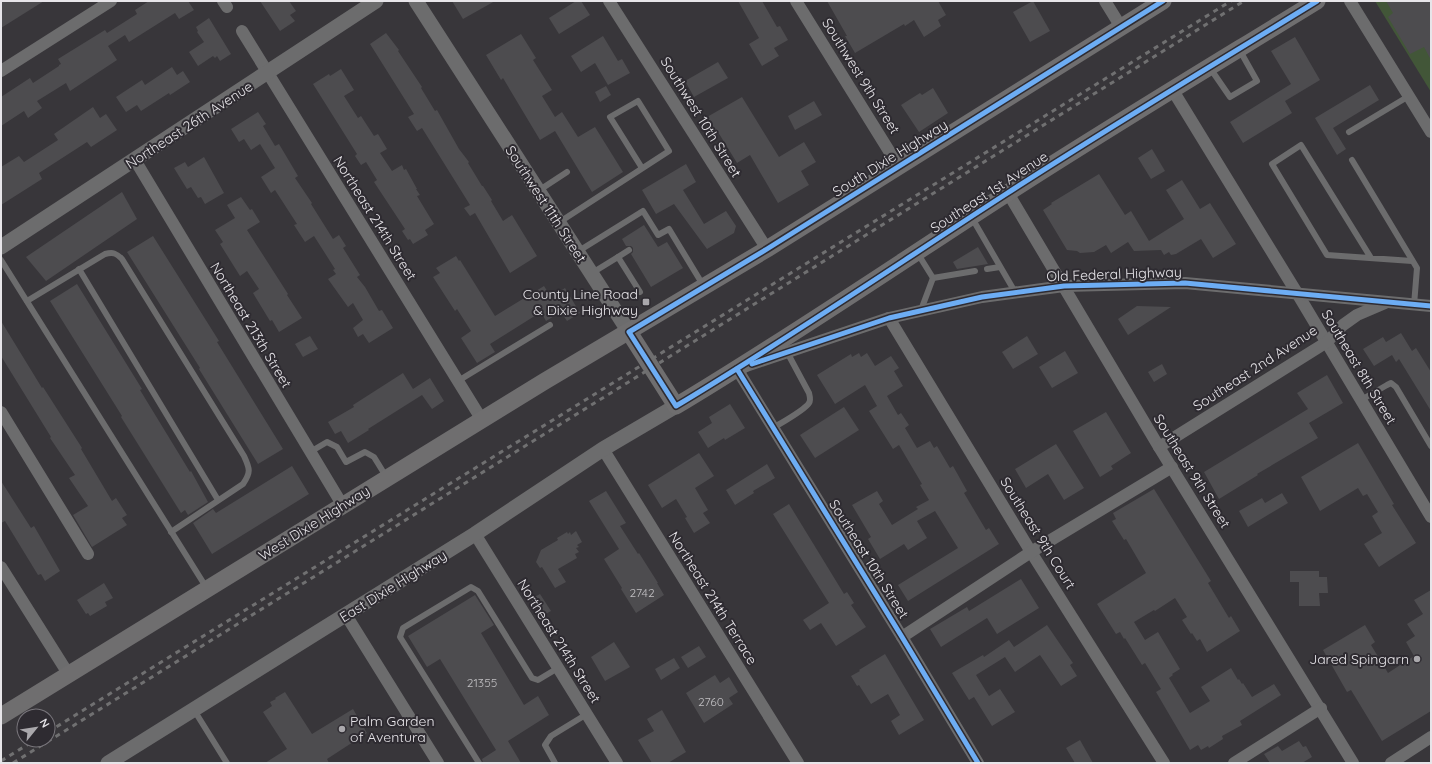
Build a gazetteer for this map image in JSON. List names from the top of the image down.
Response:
{
  "streets": {
    "main road": [
      "South Dixie Highway",
      "Southeast 1st Avenue",
      "Southwest 11th Street",
      "West Dixie Highway"
    ],
    "street": [
      "Southwest 9th Street",
      "Southwest 10th Street",
      "Northeast 26th Avenue",
      "Northeast 214th Street",
      "Old Federal Highway",
      "Northeast 213th Street",
      "Southeast 8th Street",
      "Southeast 2nd Avenue",
      "Southeast 9th Street",
      "Southeast 9th Court",
      "Southeast 10th Street",
      "East Dixie Highway",
      "Northeast 214th Terrace"
    ]
  },
  "crossings": [
    ["Southwest 9th Street", "South Dixie Highway"],
    ["Southwest 10th Street", "South Dixie Highway"],
    ["Northeast 26th Avenue", "Northeast 214th Street"],
    ["Northeast 26th Avenue", "Northeast 213th Street"],
    ["South Dixie Highway", "Southwest 11th Street"],
    ["South Dixie Highway", "West Dixie Highway"],
    ["Southeast 1st Avenue", "Southwest 11th Street"],
    ["Southeast 1st Avenue", "Old Federal Highway"],
    ["Southeast 1st Avenue", "Southeast 8th Street"],
    ["Southeast 1st Avenue", "Southeast 9th Street"],
    ["Southeast 1st Avenue", "Southeast 10th Street"],
    ["Southeast 1st Avenue", "East Dixie Highway"],
    ["Southwest 11th Street", "West Dixie Highway"],
    ["Southwest 11th Street", "East Dixie Highway"],
    ["Northeast 214th Street", "West Dixie Highway"],
    ["Northeast 214th Street", "East Dixie Highway"],
    ["Old Federal Highway", "Southeast 8th Street"],
    ["Old Federal Highway", "Southeast 2nd Avenue"],
    ["Old Federal Highway", "Southeast 9th Street"],
    ["Old Federal Highway", "Southeast 9th Court"],
    ["Old Federal Highway", "Southeast 10th Street"],
    ["Northeast 213th Street", "West Dixie Highway"],
    ["Southeast 8th Street", "Southeast 2nd Avenue"],
    ["Southeast 2nd Avenue", "Southeast 9th Street"],
    ["East Dixie Highway", "Northeast 214th Terrace"]
  ],
  "places": {
    "transit": ["County Line Road & Dixie Highway"],
    "other": ["Jared Spingarn", "Palm Garden of Aventura"]
  },
  "house_numbers": ["2742", "21355", "2760"],
  "north": "top right"
}
